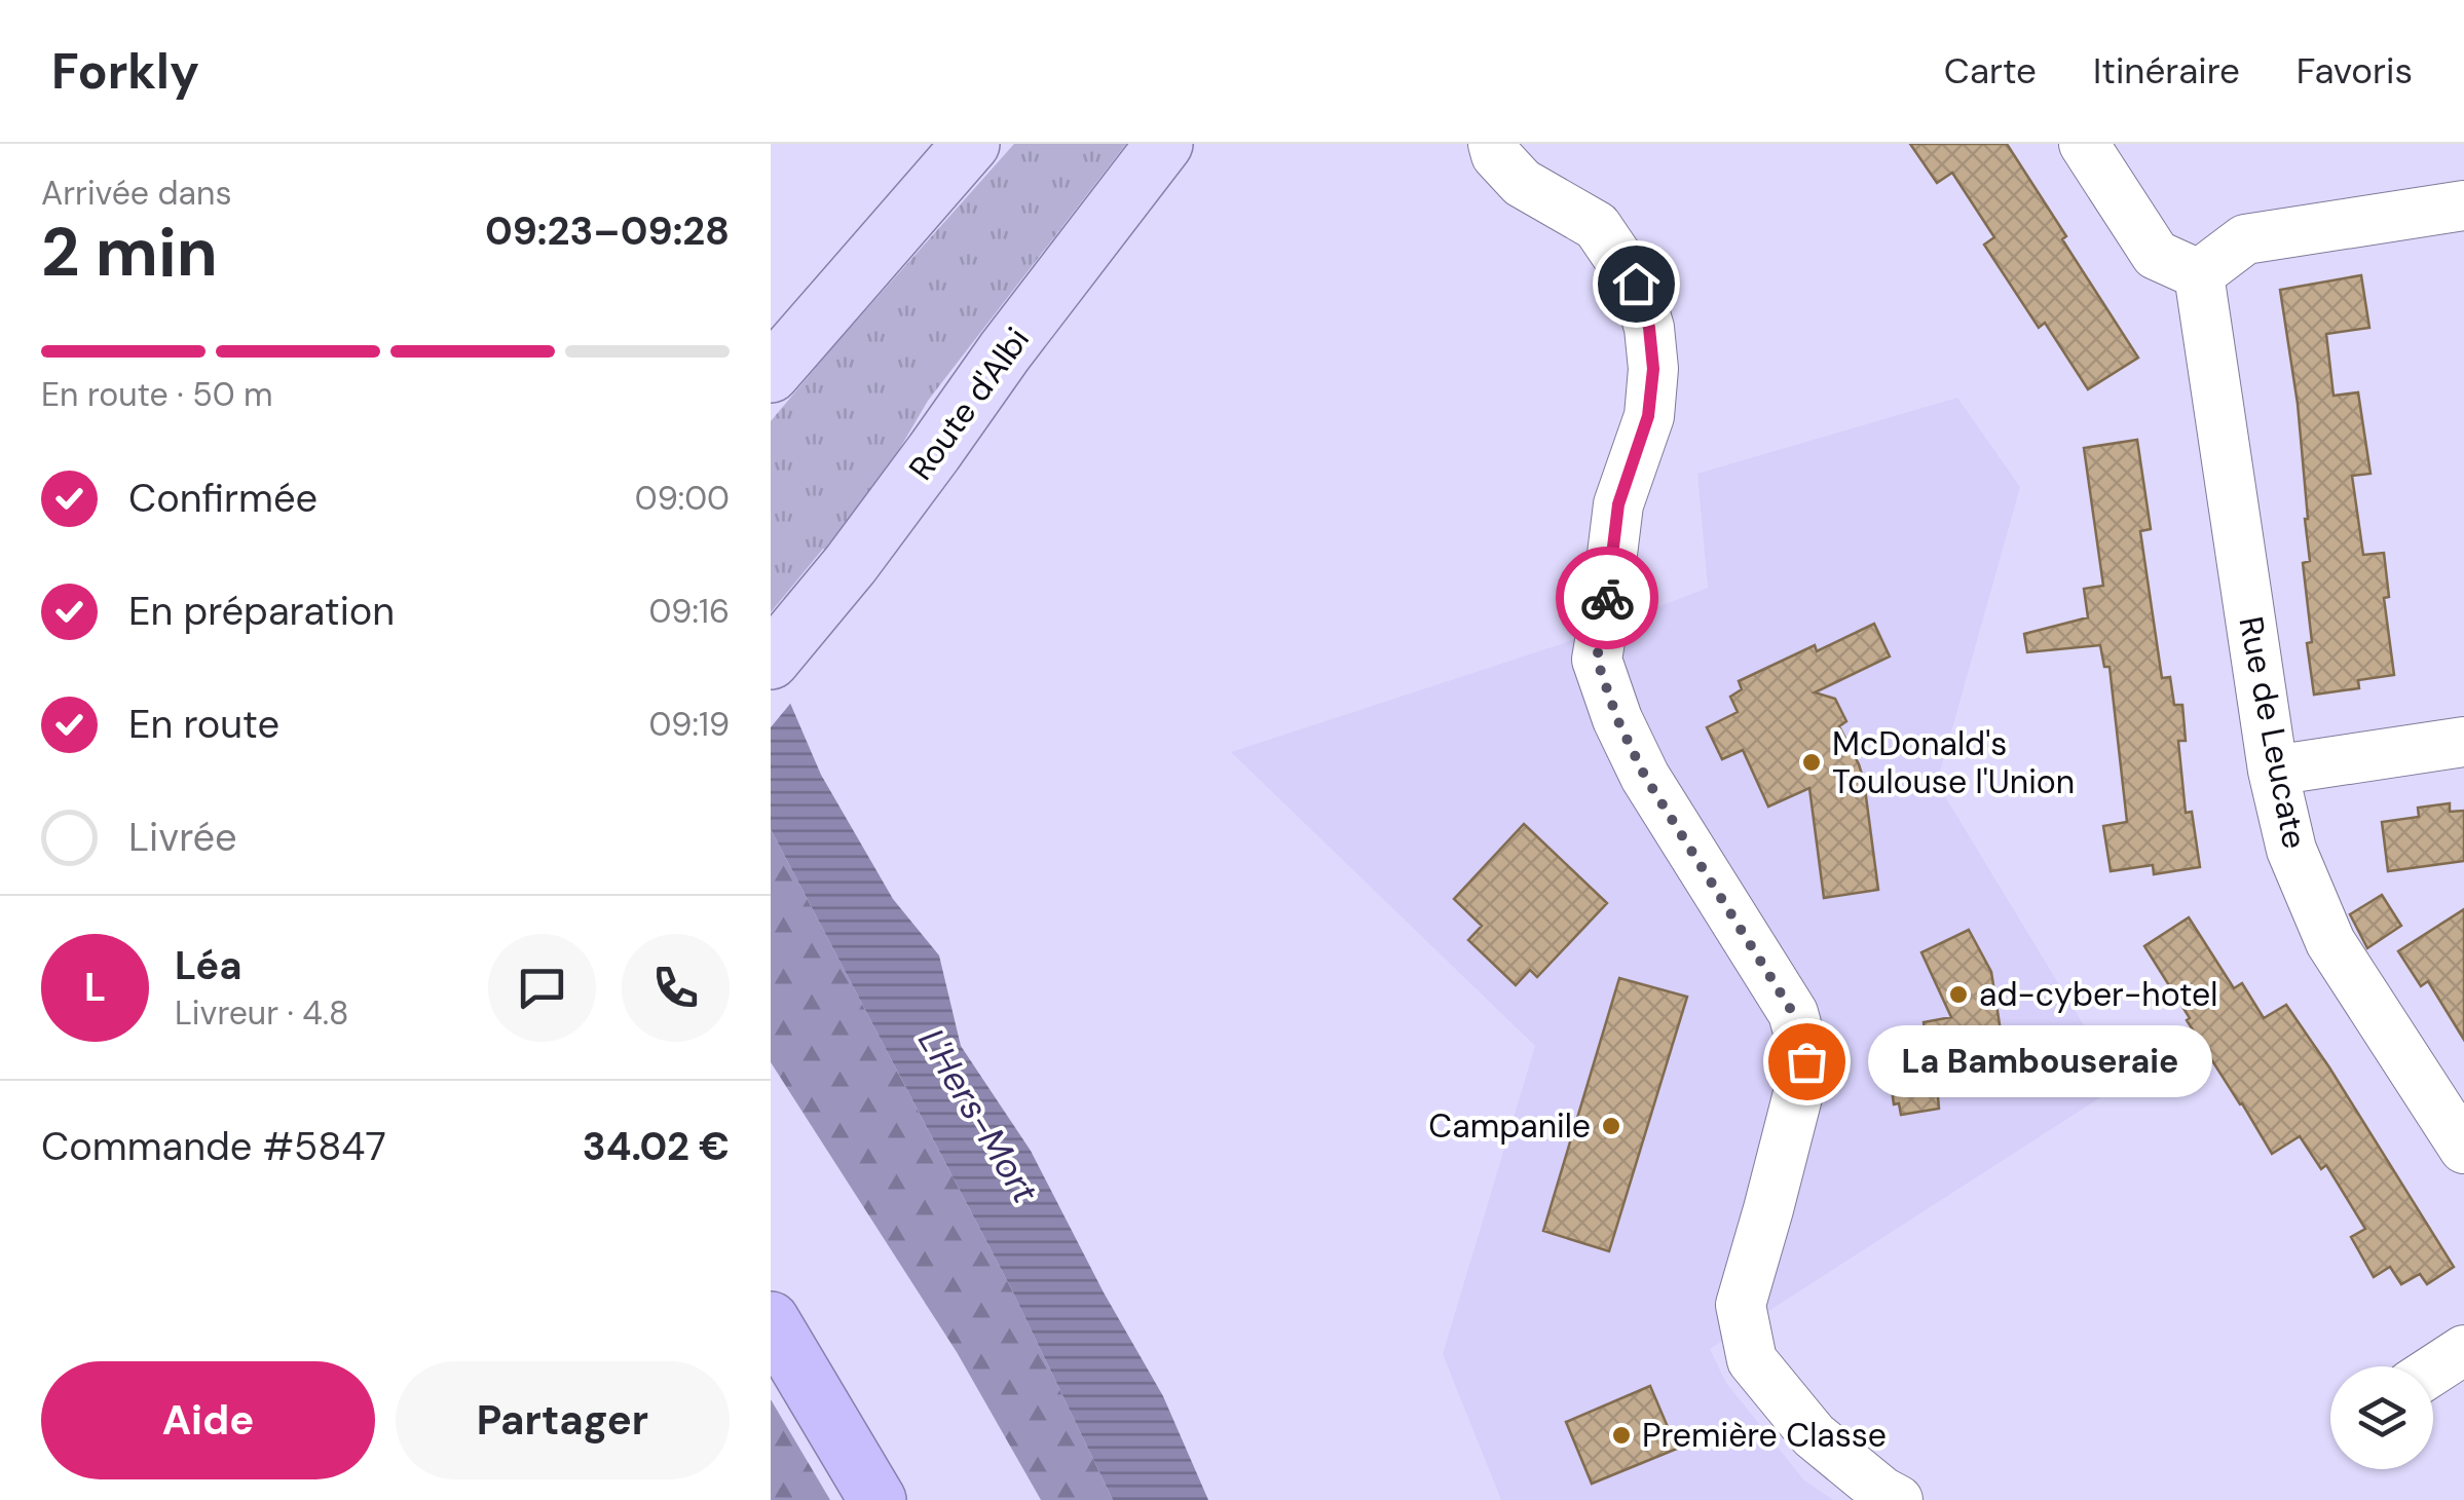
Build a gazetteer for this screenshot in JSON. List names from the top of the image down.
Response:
{
  "streets": {
    "main road": ["Route d'Albi"],
    "street": ["Rue de Leucate"]
  },
  "water": ["L'Hers-Mort"],
  "places": [
    "McDonald's Toulouse l'Union",
    "ad-cyber-hotel",
    "La Bambouseraie",
    "Campanile",
    "Première Classe"
  ],
  "page": {
    "header": "Forkly",
    "nav": ["Carte", "Itinéraire", "Favoris"],
    "heading": ["2 min", "Arrivée dans", "09:23–09:28"],
    "panel": [
      "Léa",
      "Livreur · 4.8",
      "Commande #5847",
      "34.02 €"
    ],
    "bar": "En route · 50 m",
    "list": [
      ["Confirmée", "09:00"],
      ["En préparation", "09:16"],
      ["En route", "09:19"],
      "Livrée"
    ],
    "round": "L",
    "bubble": "La Bambouseraie",
    "buttons": ["Aide", "Partager"]
  }
}
